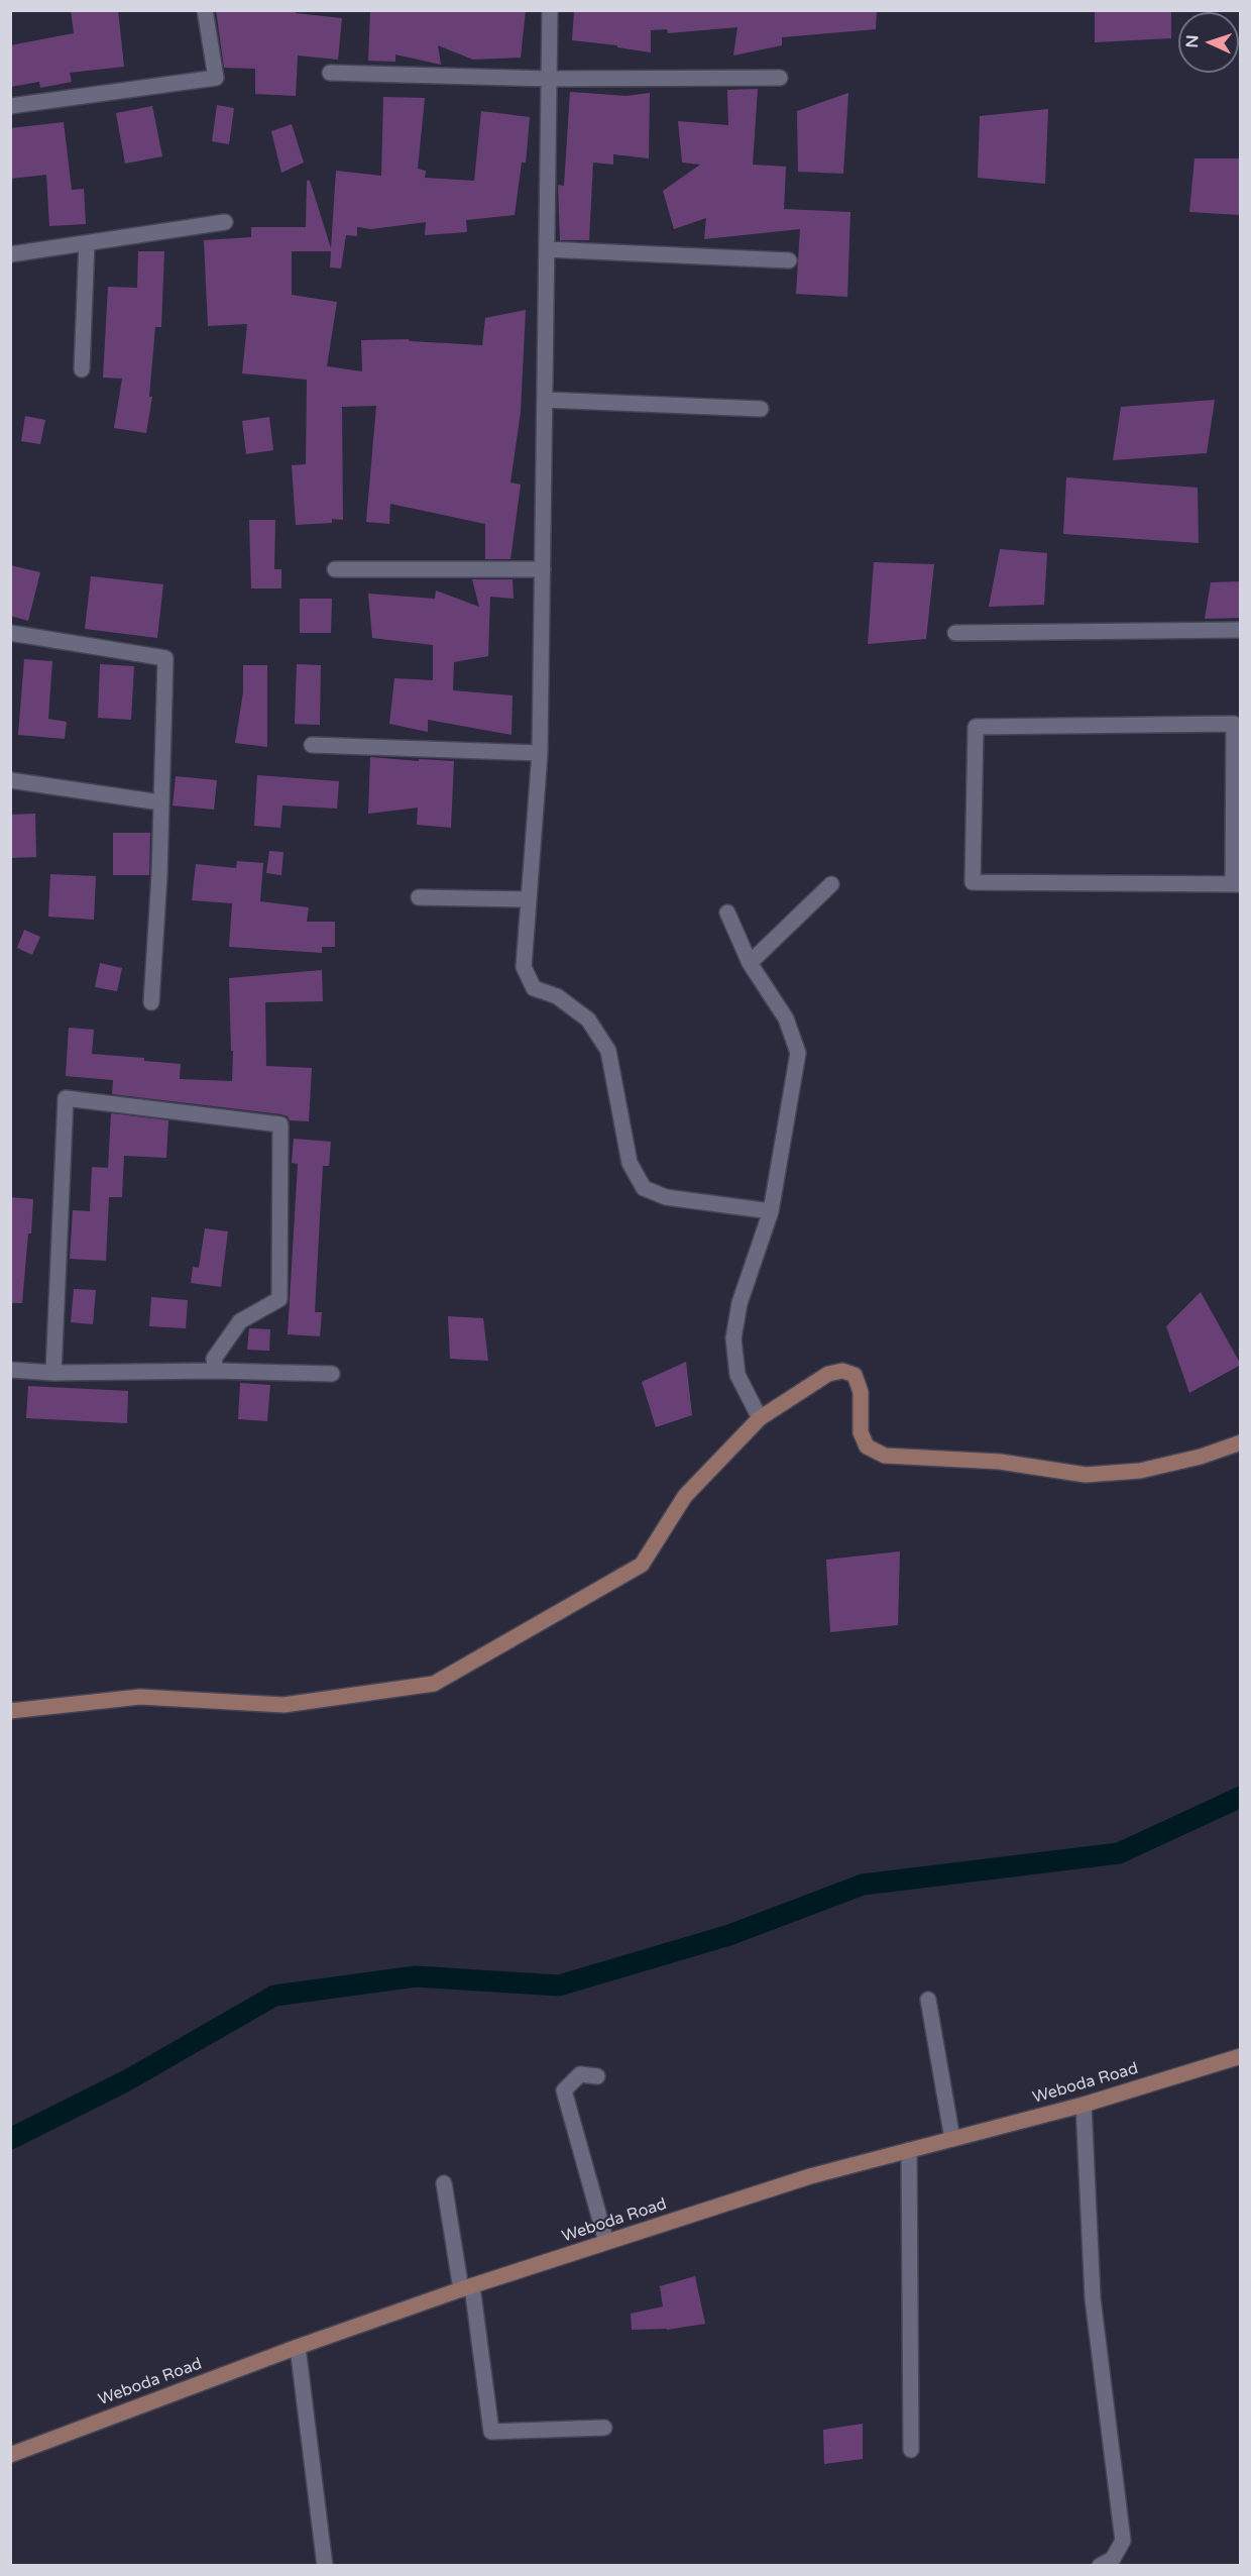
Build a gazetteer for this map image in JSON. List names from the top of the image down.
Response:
{
  "streets": {
    "street": ["Weboda Road"]
  },
  "north": "left"
}
